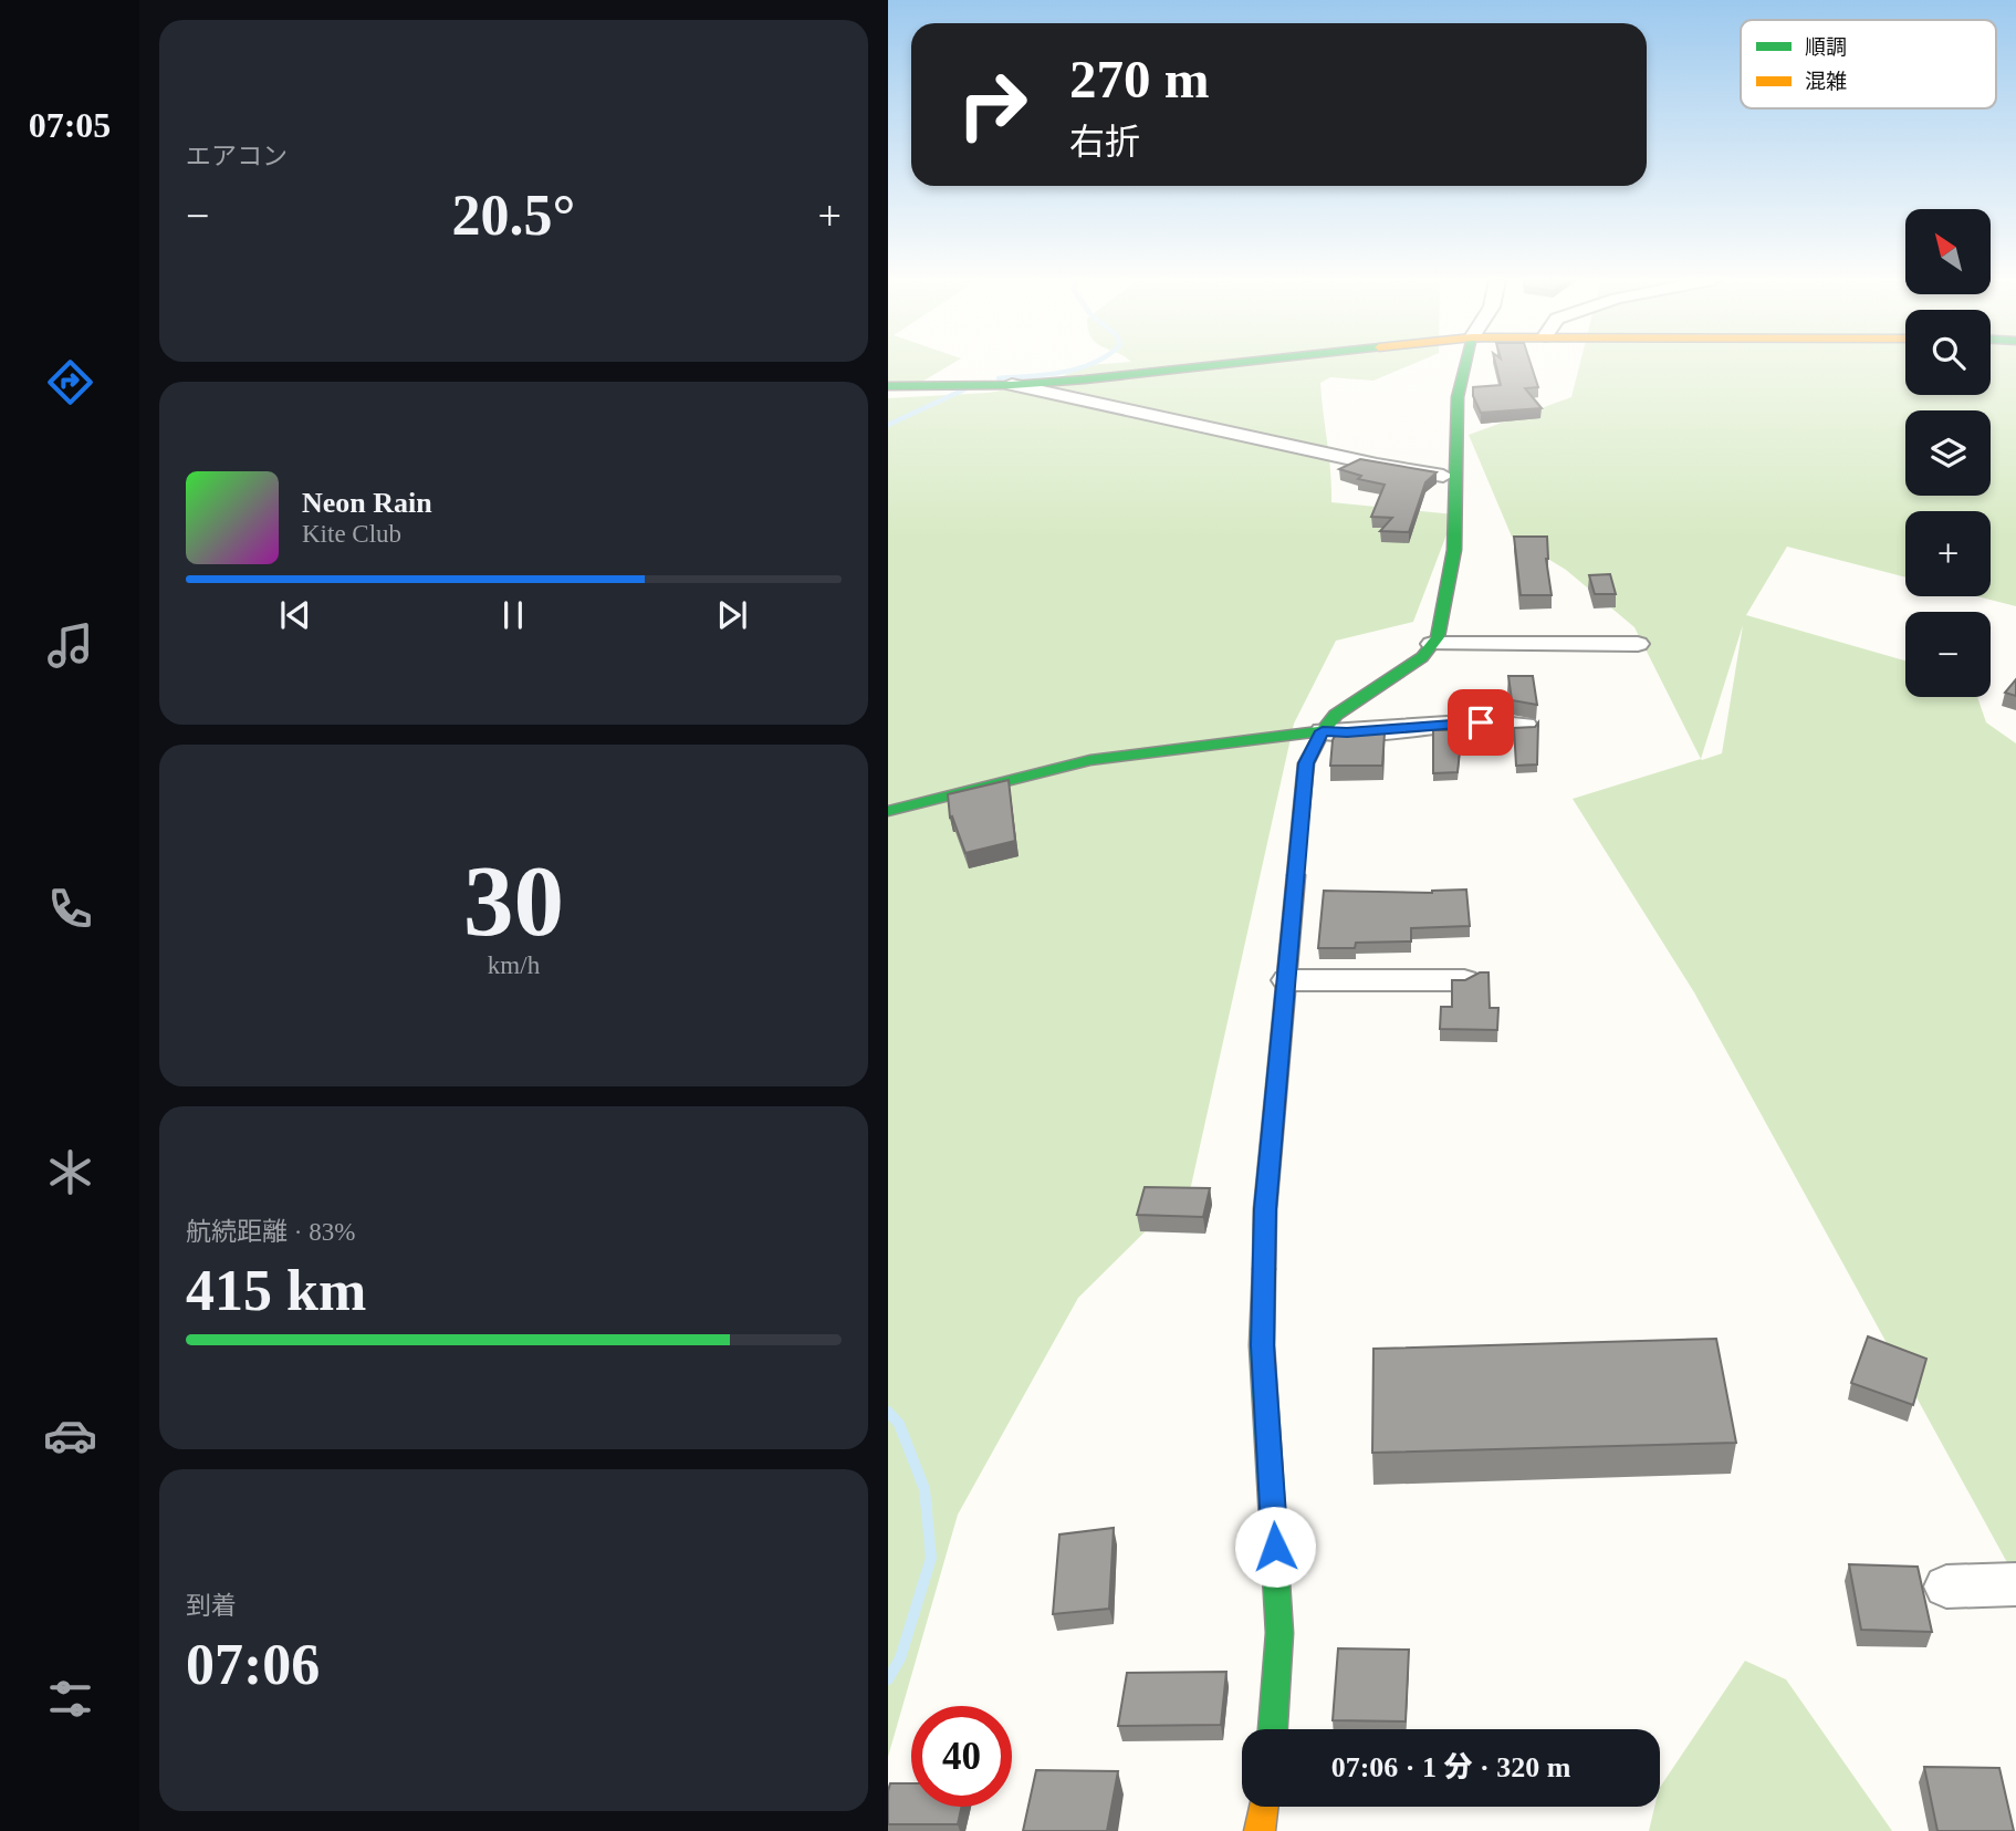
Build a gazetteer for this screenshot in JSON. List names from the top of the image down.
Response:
{
  "legend": ["順調", "混雑"],
  "north": "top left",
  "page": {
    "tabs": "07:05",
    "tile": [
      "エアコン",
      ["30", "km/h"],
      ["航続距離 · 83%", "415 km"],
      ["到着", "07:06"]
    ],
    "turn": ["270 m", "右折"],
    "heat": ["−", "20.5°", "+"],
    "map_buttons": ["+", "−"],
    "song": ["Neon Rain", "Kite Club"],
    "limit": "40",
    "trip": "07:06 · 1 分 · 320 m"
  }
}
